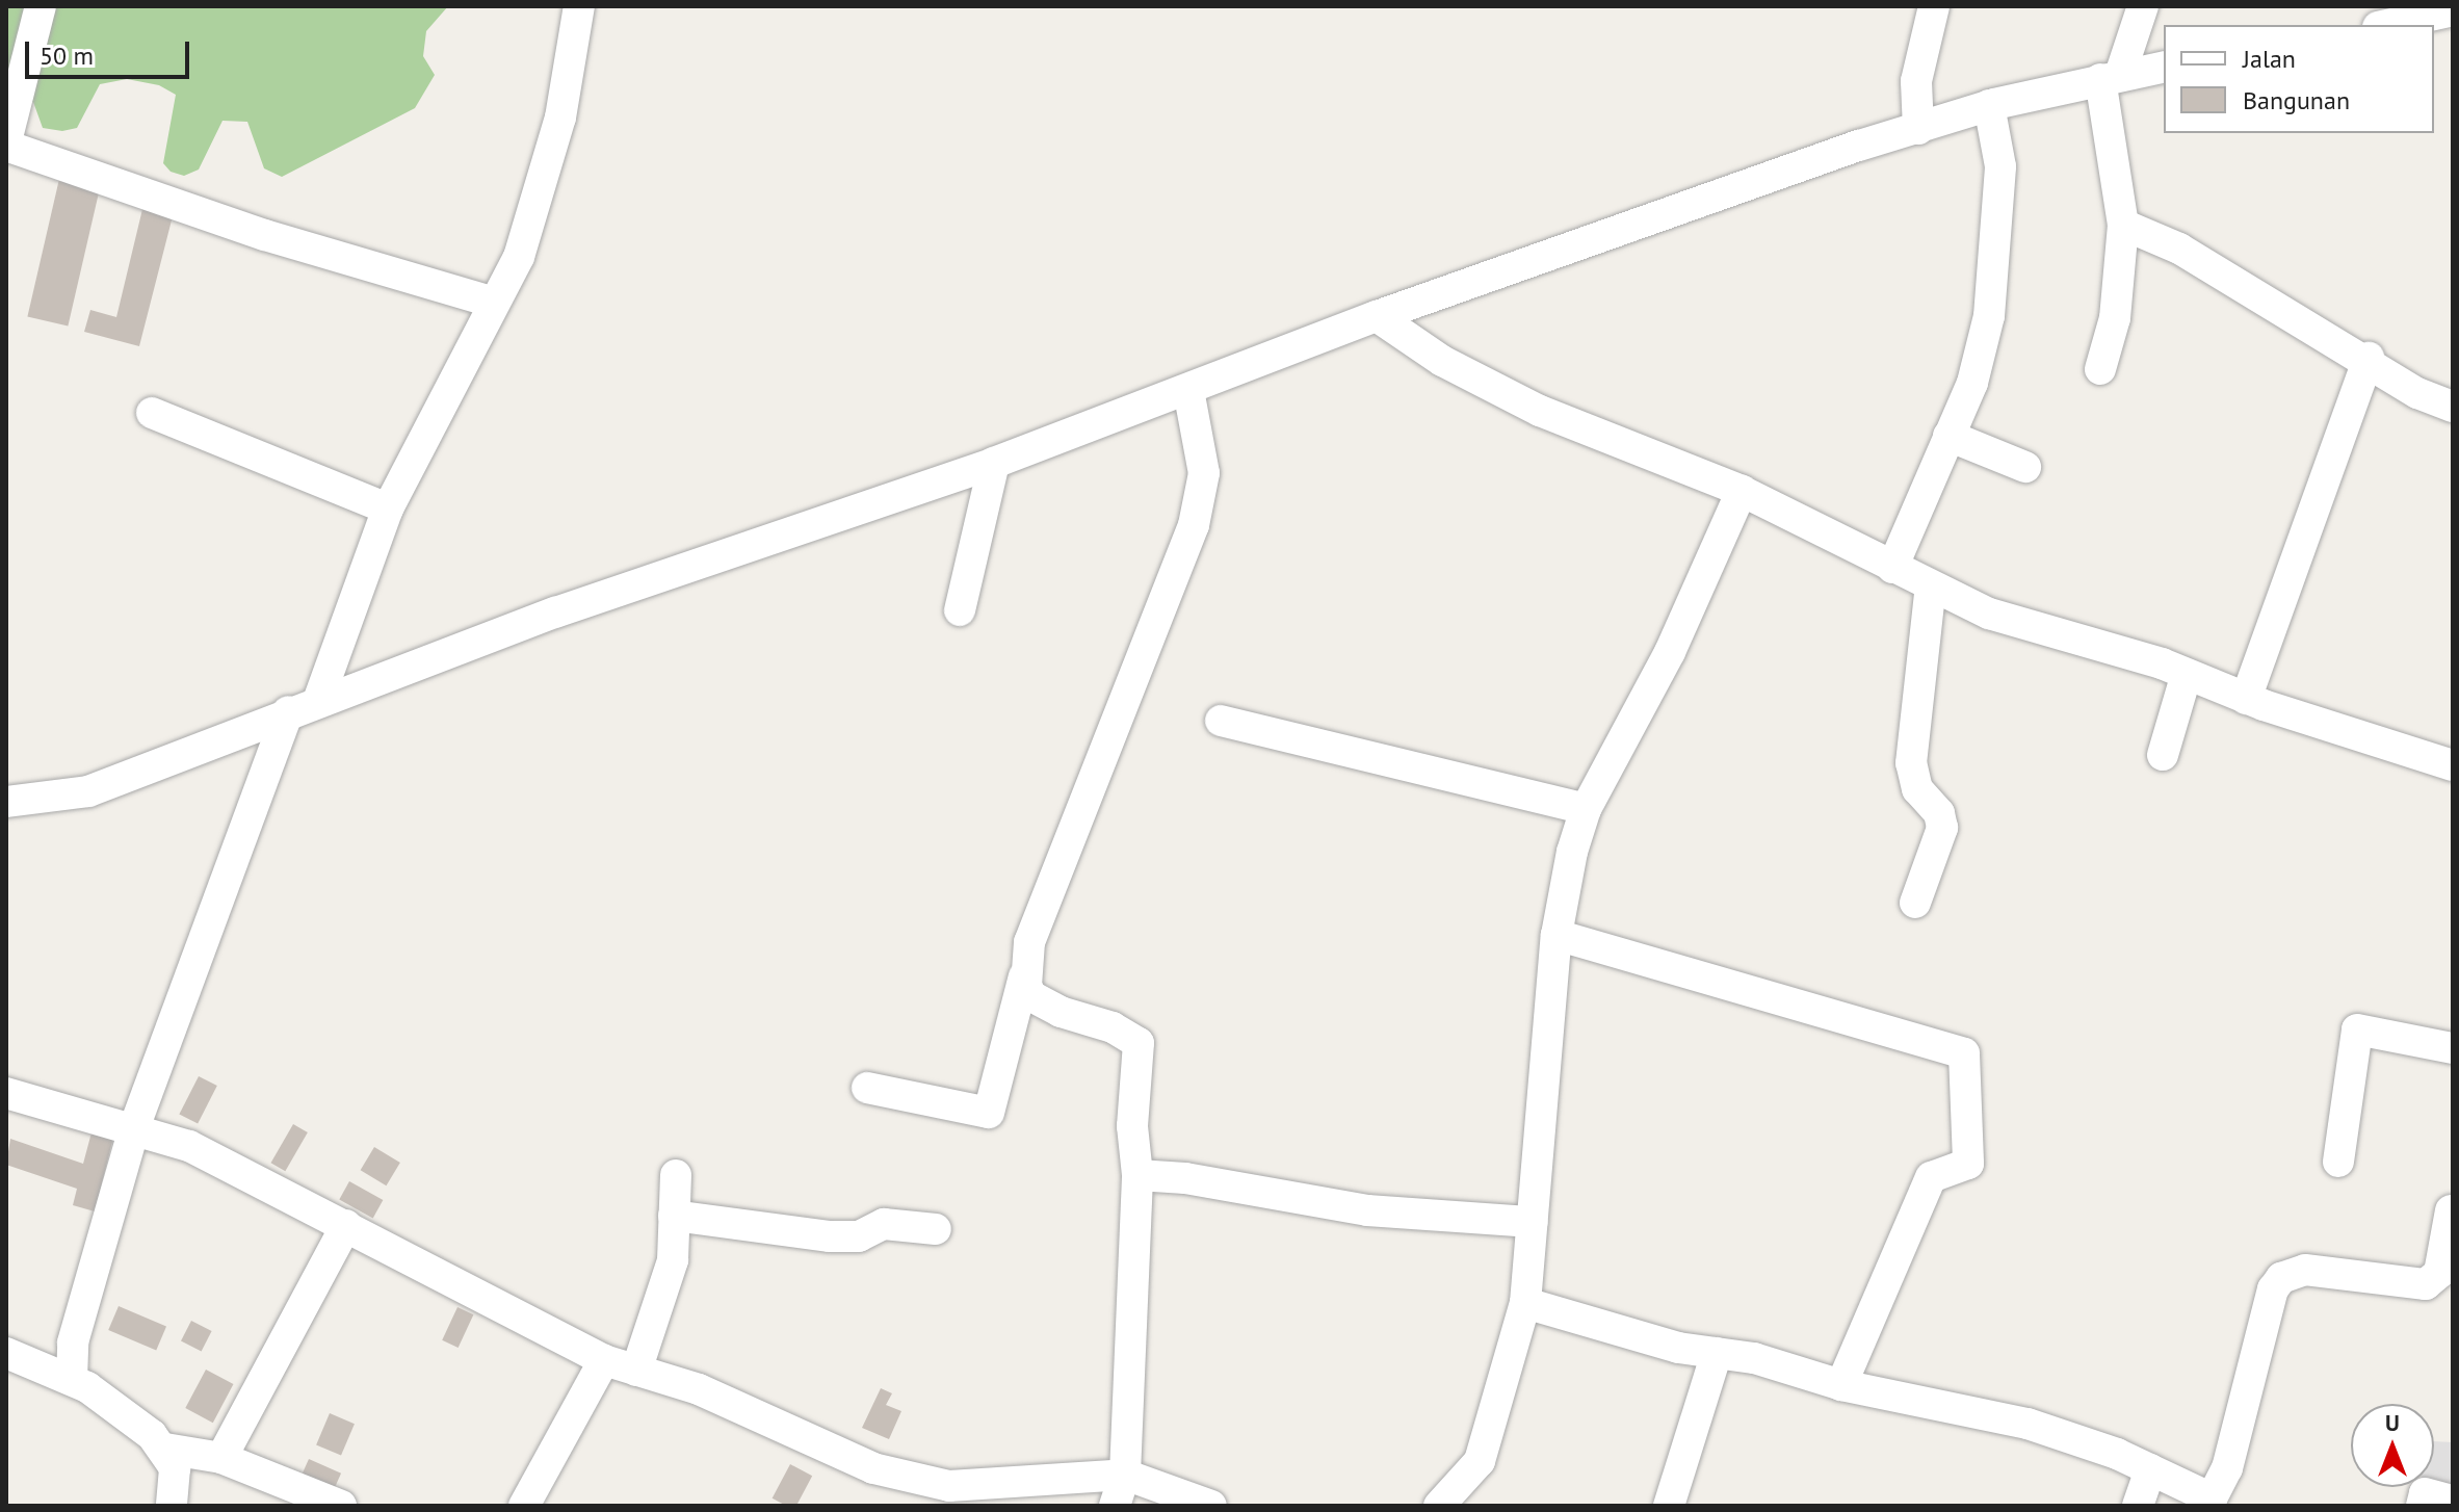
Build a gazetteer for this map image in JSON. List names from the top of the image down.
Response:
{
  "legend": ["Jalan", "Bangunan"],
  "scale_bar": "50 m",
  "north": "top"
}
